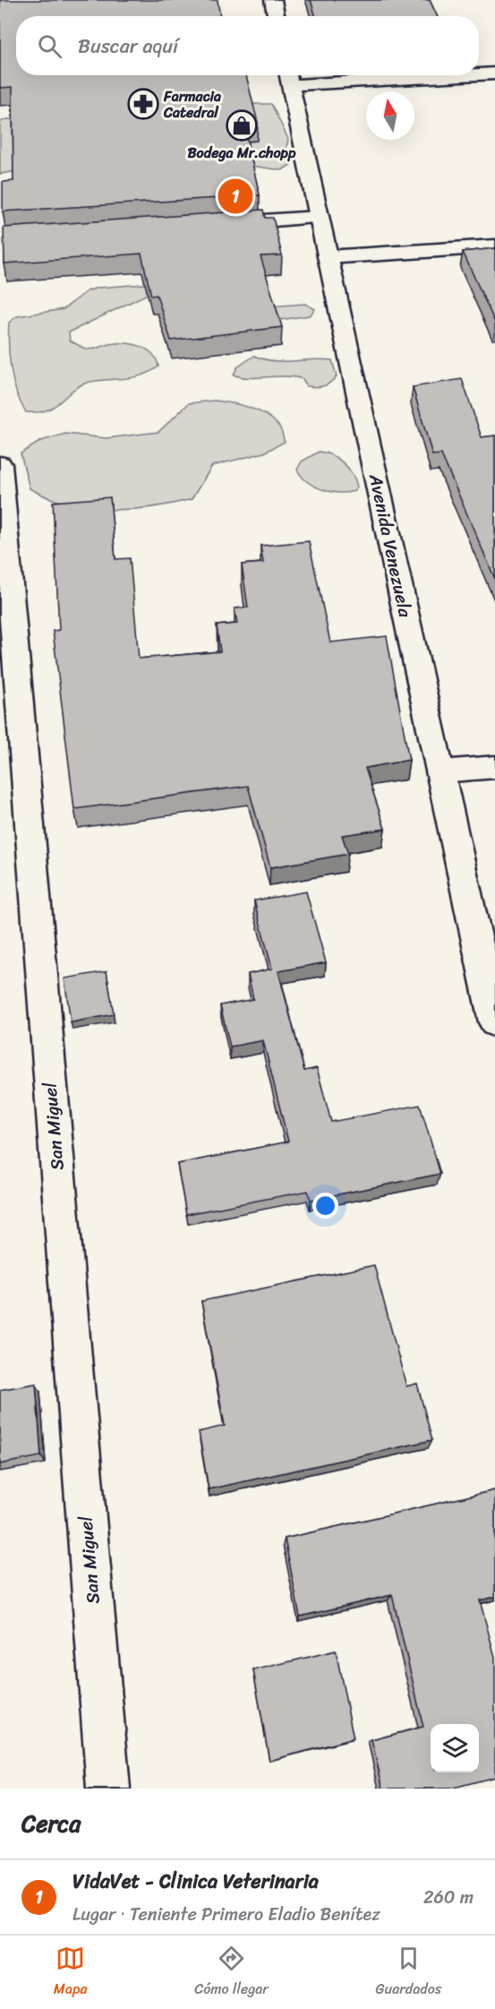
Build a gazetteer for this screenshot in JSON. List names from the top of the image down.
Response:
{
  "streets": {
    "street": ["Avenida Venezuela", "San Miguel"]
  },
  "places": {
    "pharmacy": ["Farmacia Catedral"],
    "shop": ["Bodega Mr.chopp"]
  },
  "north": "top",
  "page": {
    "search": "Buscar aquí",
    "pins": "1",
    "heading": "Cerca",
    "list": [
      {
        "mark": "1",
        "name": "VidaVet - Clinica Veterinaria",
        "note": "Lugar · Teniente Primero Eladio Benítez",
        "value": "260 m"
      }
    ],
    "nav": ["Mapa", "Cómo llegar", "Guardados"]
  }
}
